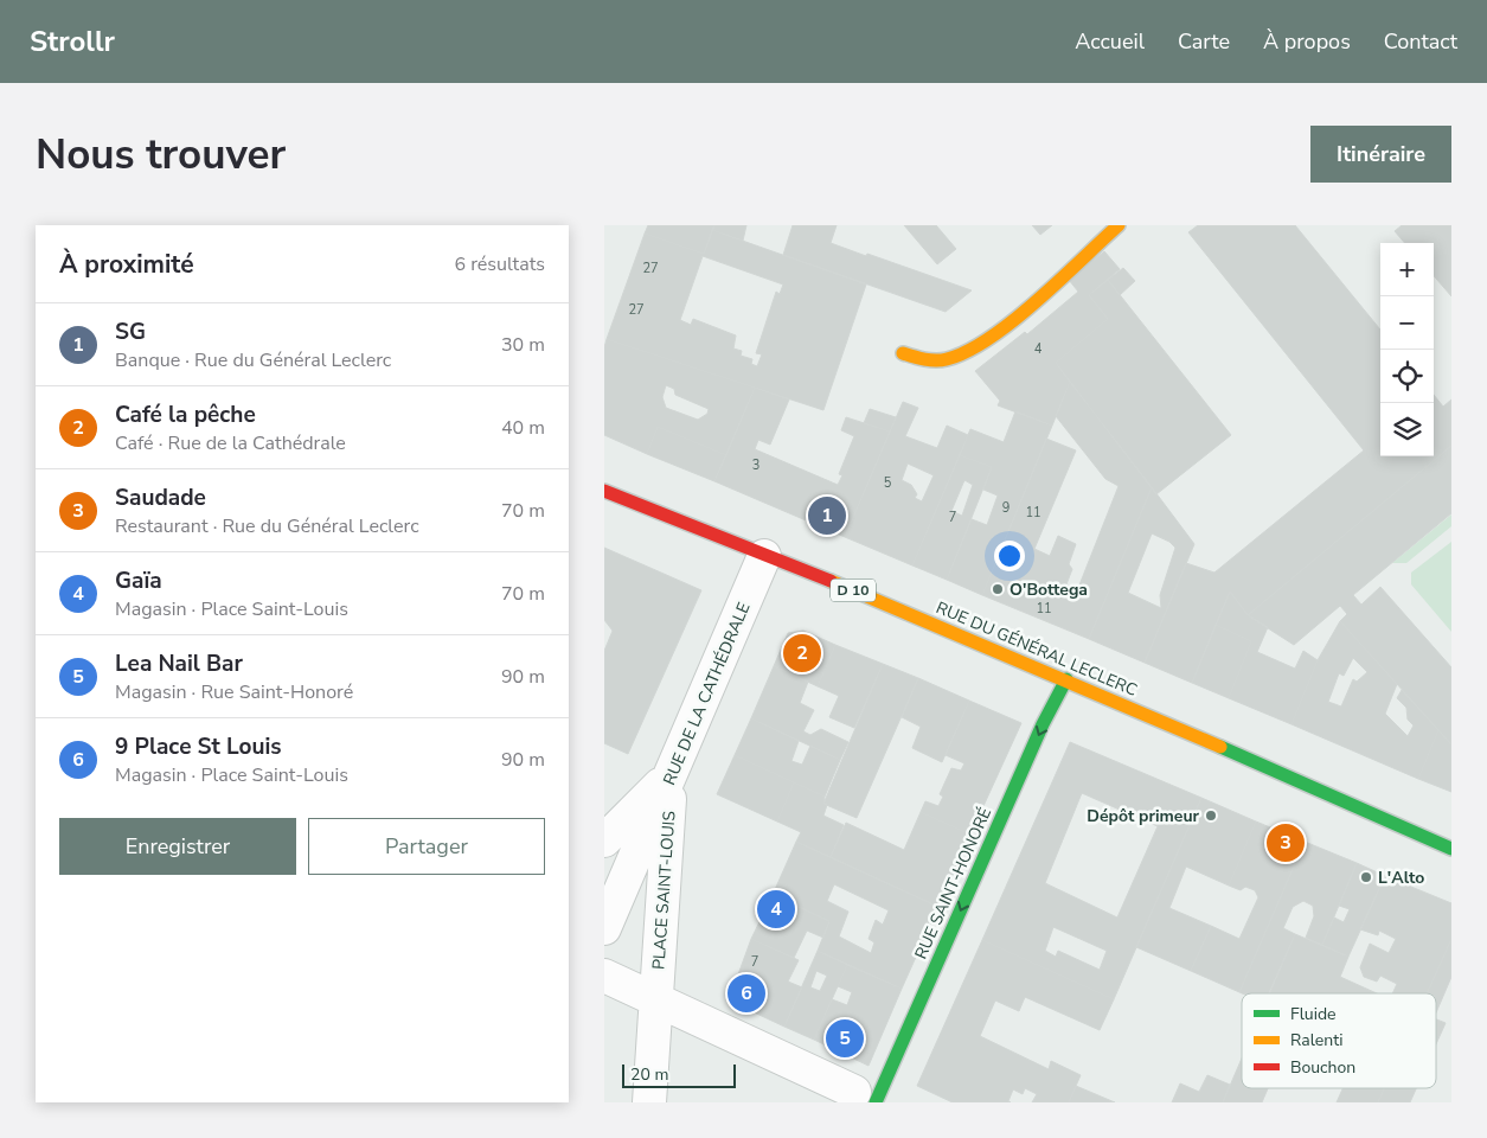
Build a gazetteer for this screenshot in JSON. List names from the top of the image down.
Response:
{
  "streets": {
    "main road": ["D 10", "RUE DU GÉNÉRAL LECLERC", "RUE SAINT-HONORÉ"],
    "street": ["RUE DE LA CATHÉDRALE", "PLACE SAINT-LOUIS"]
  },
  "crossings": [
    ["RUE DU GÉNÉRAL LECLERC", "RUE DE LA CATHÉDRALE"],
    ["RUE DU GÉNÉRAL LECLERC", "RUE SAINT-HONORÉ"],
    ["RUE DE LA CATHÉDRALE", "PLACE SAINT-LOUIS"]
  ],
  "one_way": ["RUE SAINT-HONORÉ"],
  "places": ["O'Bottega", "Dépôt primeur", "L'Alto"],
  "house_numbers": [
    "27",
    "27",
    "4",
    "3",
    "5",
    "9",
    "11",
    "7",
    "11",
    "7"
  ],
  "legend": ["Fluide", "Ralenti", "Bouchon"],
  "scale_bar": "20 m",
  "page": {
    "header": "Strollr",
    "nav": [
      "Accueil",
      "Carte",
      "À propos",
      "Contact"
    ],
    "buttons": [
      "Itinéraire",
      ["Enregistrer", "Partager"]
    ],
    "title": "Nous trouver",
    "heading": ["À proximité", "6 résultats"],
    "map_buttons": ["+", "−"],
    "list": [
      {
        "mark": "1",
        "name": "SG",
        "note": "Banque · Rue du Général Leclerc",
        "value": "30 m"
      },
      {
        "mark": "2",
        "name": "Café la pêche",
        "note": "Café · Rue de la Cathédrale",
        "value": "40 m"
      },
      {
        "mark": "3",
        "name": "Saudade",
        "note": "Restaurant · Rue du Général Leclerc",
        "value": "70 m"
      },
      {
        "mark": "4",
        "name": "Gaïa",
        "note": "Magasin · Place Saint-Louis",
        "value": "70 m"
      },
      {
        "mark": "5",
        "name": "Lea Nail Bar",
        "note": "Magasin · Rue Saint-Honoré",
        "value": "90 m"
      },
      {
        "mark": "6",
        "name": "9 Place St Louis",
        "note": "Magasin · Place Saint-Louis",
        "value": "90 m"
      }
    ],
    "pins": [
      "1",
      "2",
      "3",
      "4",
      "6",
      "5"
    ],
    "scale": "20 m"
  }
}
